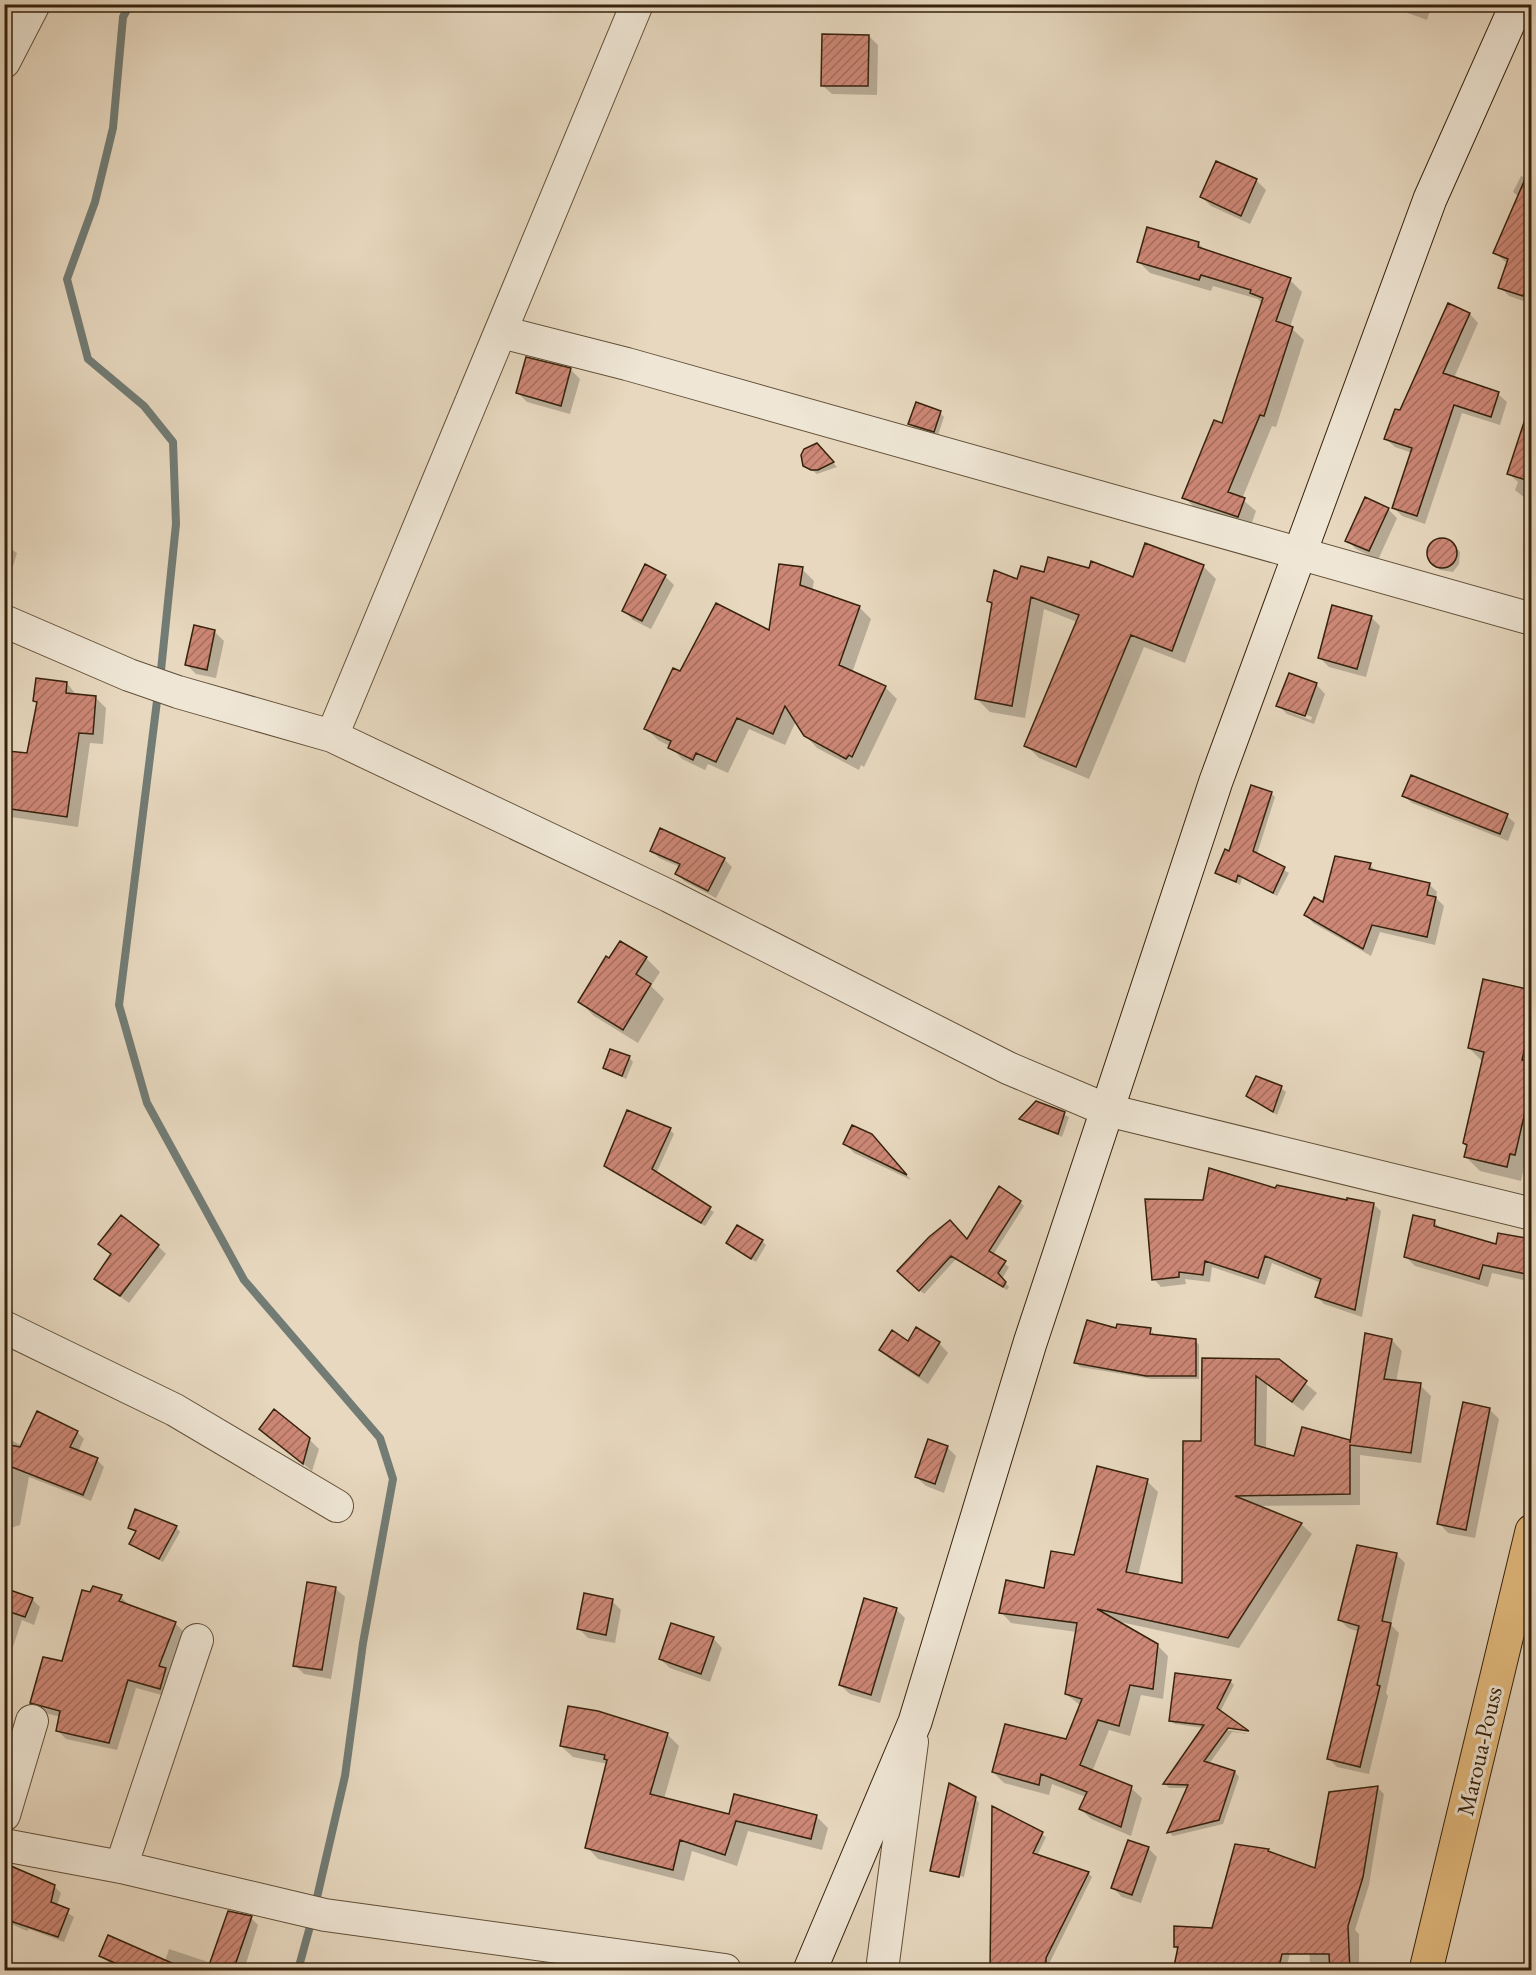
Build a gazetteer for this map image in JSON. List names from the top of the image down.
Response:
{
  "streets": {
    "main road": ["Maroua-Pouss"]
  }
}
